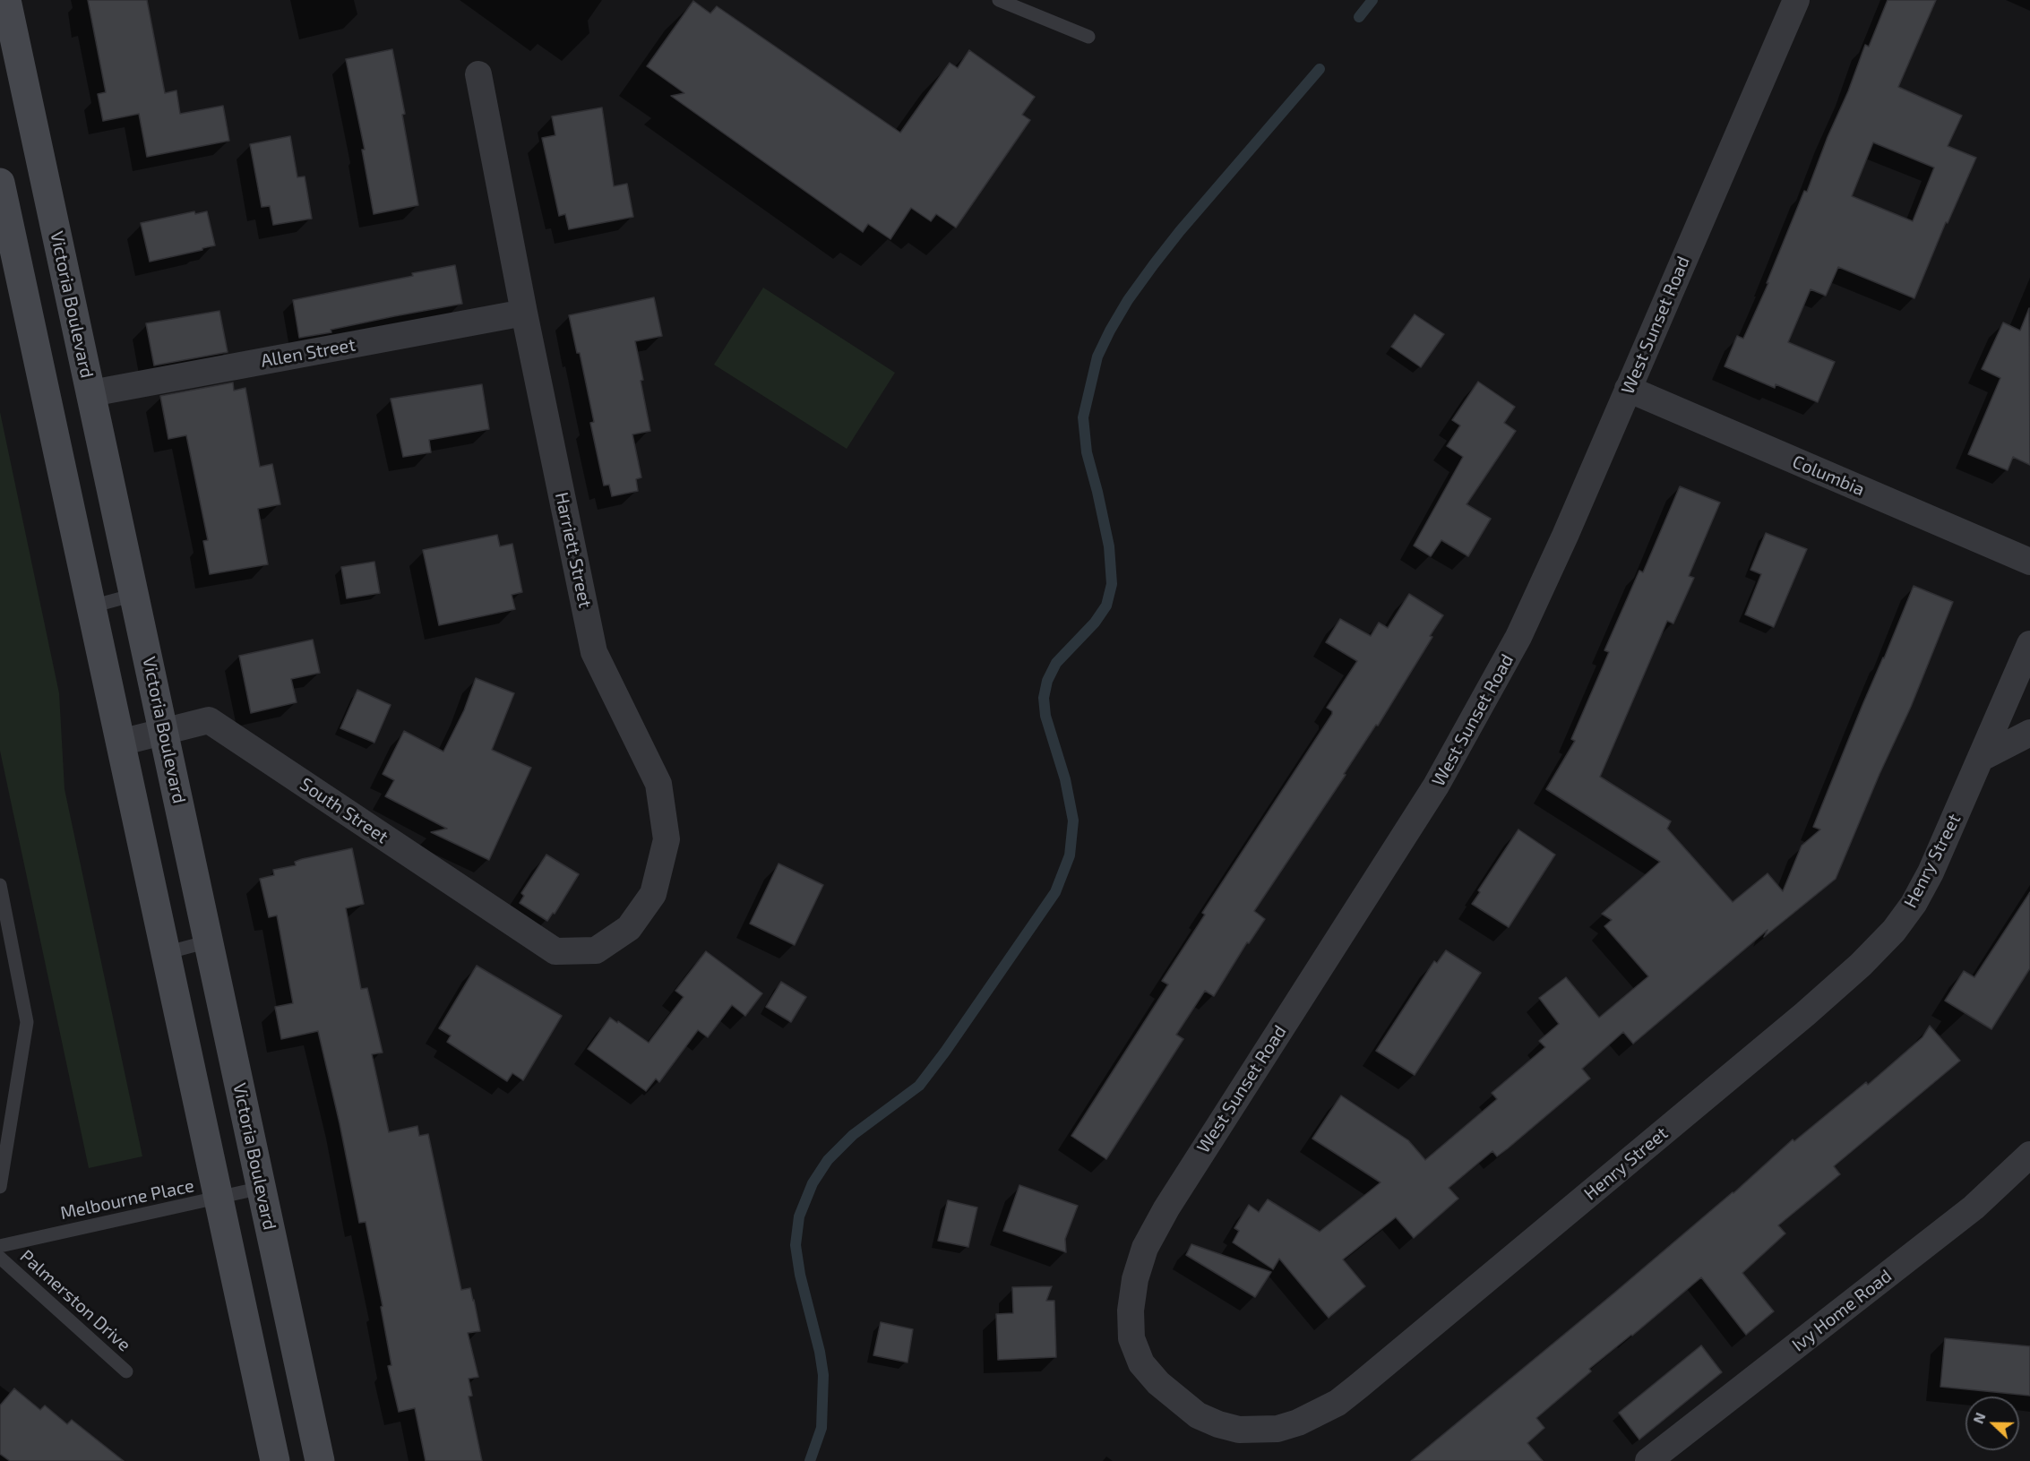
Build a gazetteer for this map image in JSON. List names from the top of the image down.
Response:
{
  "streets": {
    "main road": ["Victoria Boulevard"],
    "street": [
      "West Sunset Road",
      "Allen Street",
      "Columbia",
      "Harriett Street",
      "South Street",
      "Henry Street",
      "Ivy Home Road"
    ],
    "lane": ["Melbourne Place", "Palmerston Drive"]
  },
  "crossings": [
    ["Victoria Boulevard", "Allen Street"],
    ["Victoria Boulevard", "South Street"],
    ["Victoria Boulevard", "Melbourne Place"],
    ["West Sunset Road", "Columbia"],
    ["West Sunset Road", "Henry Street"],
    ["Allen Street", "Harriett Street"],
    ["Harriett Street", "South Street"]
  ],
  "north": "left"
}
